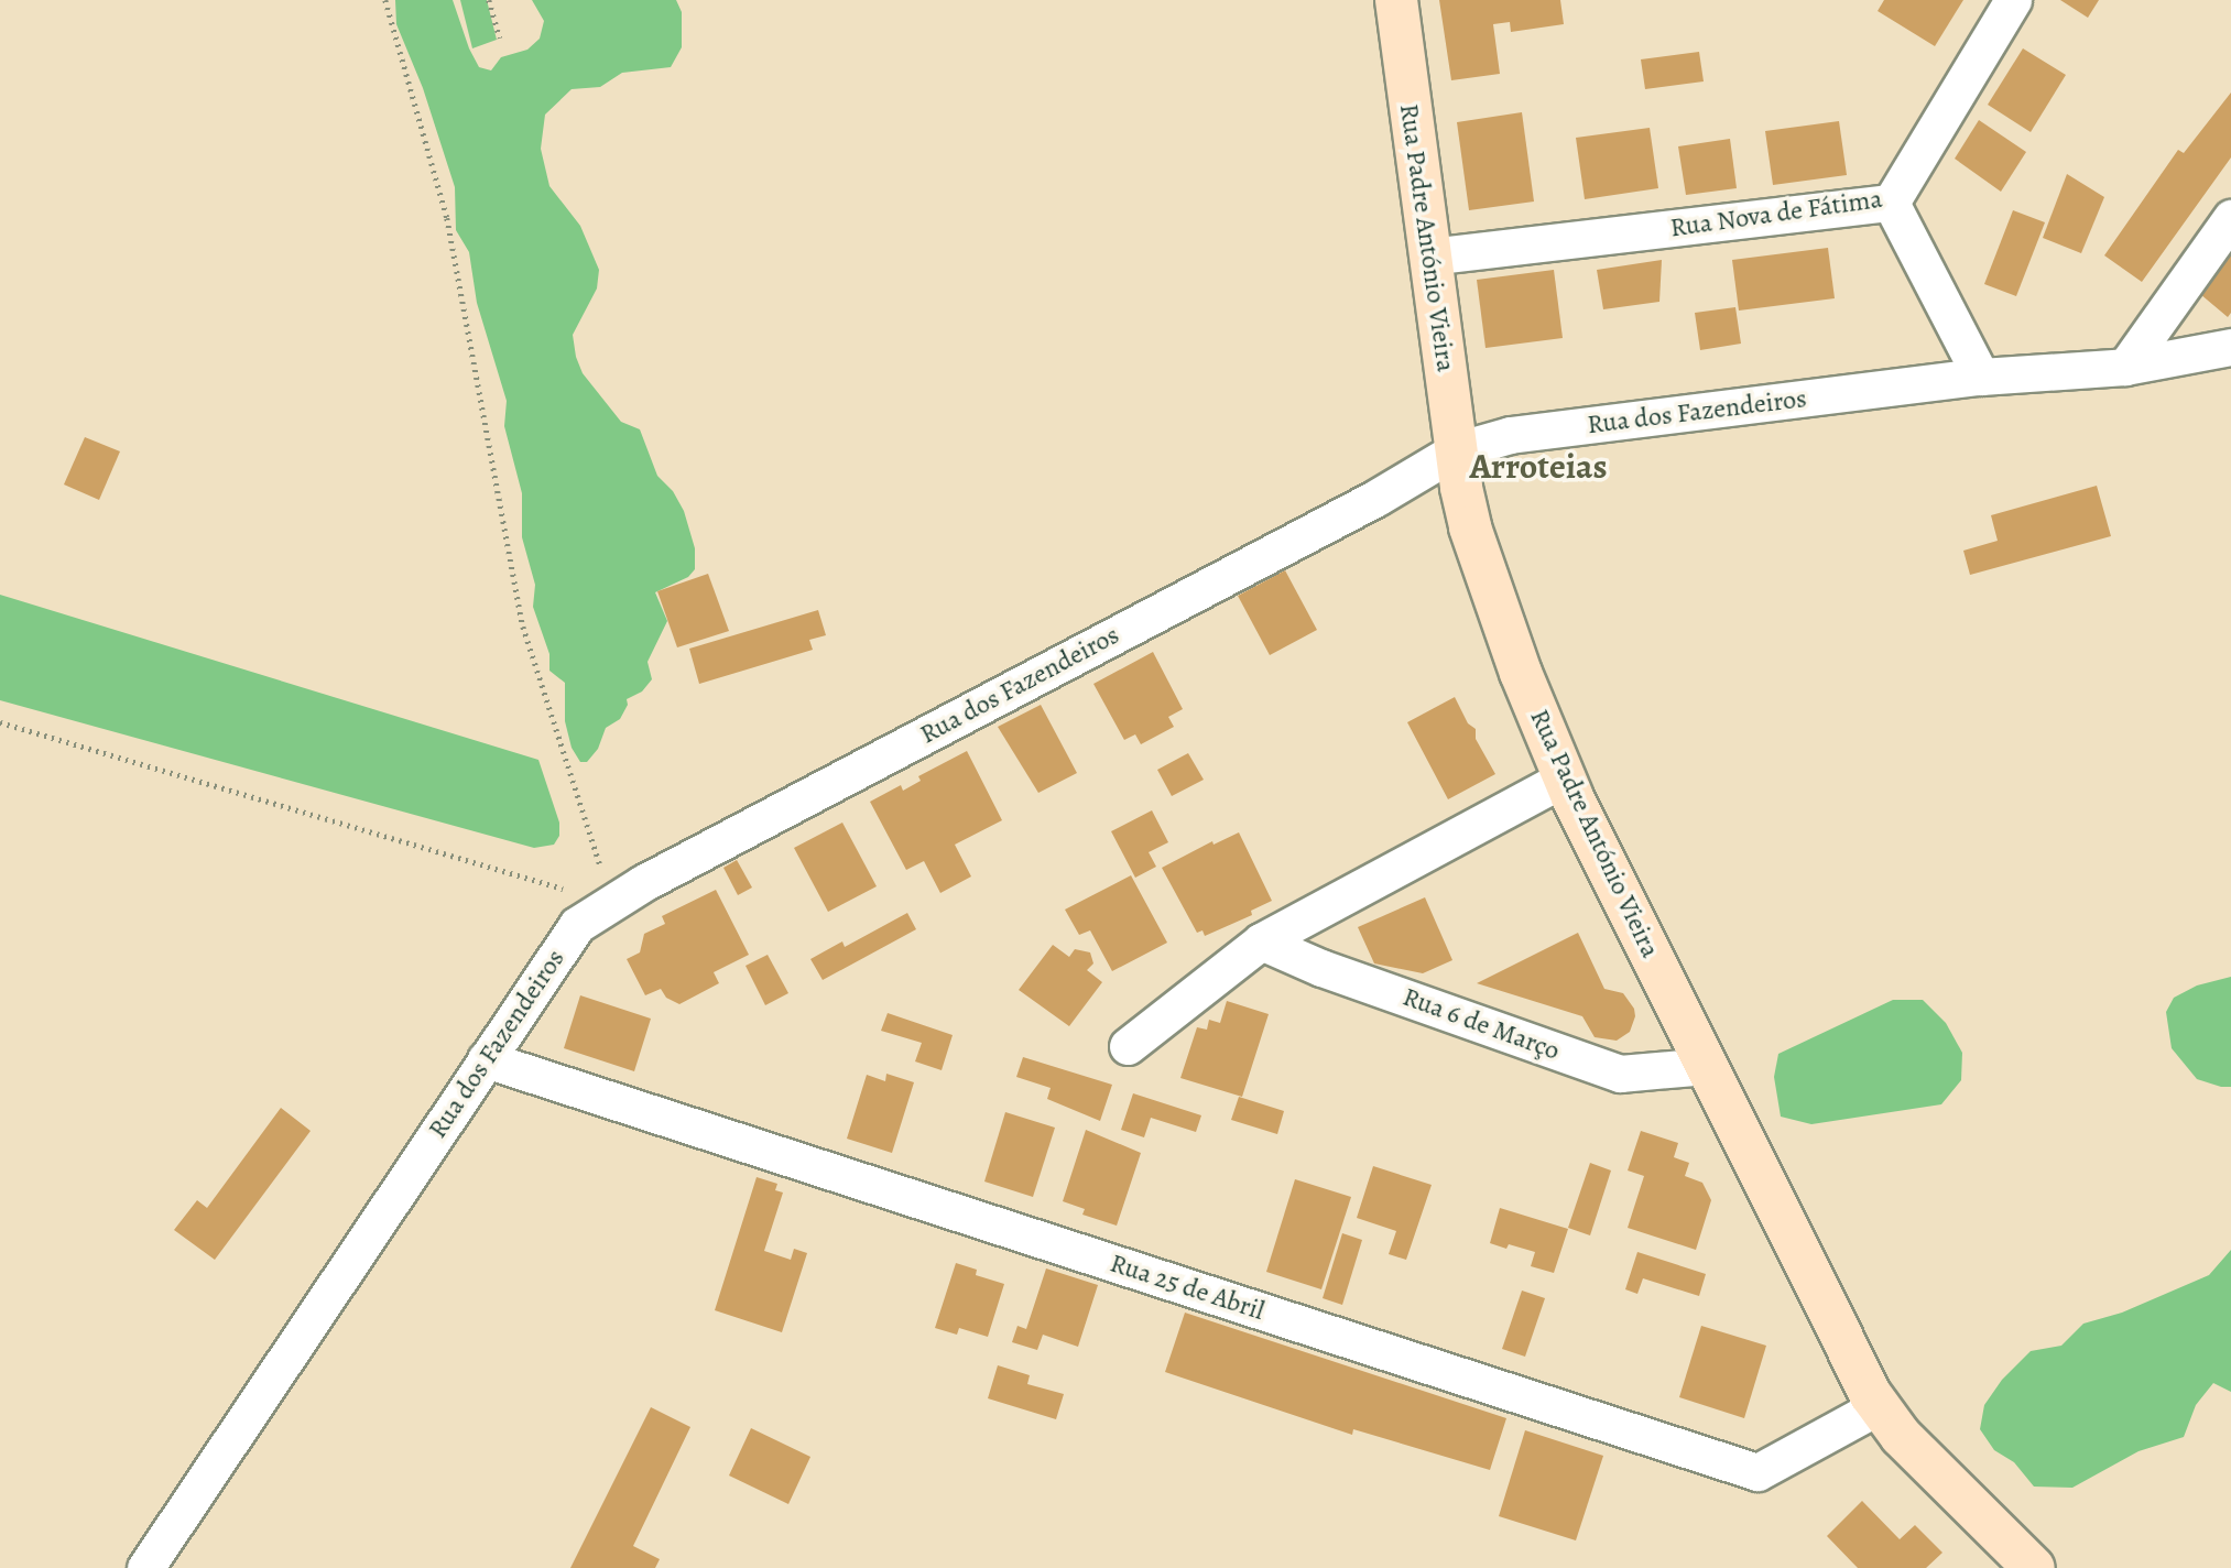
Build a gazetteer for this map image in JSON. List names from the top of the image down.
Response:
{
  "streets": {
    "street": [
      "Rua Nova de Fátima",
      "Rua Padre António Vieira",
      "Rua dos Fazendeiros",
      "Rua 6 de Março",
      "Rua 25 de Abril"
    ]
  },
  "crossings": [
    ["Rua Nova de Fátima", "Rua Padre António Vieira"],
    ["Rua Padre António Vieira", "Rua dos Fazendeiros"],
    ["Rua Padre António Vieira", "Rua 6 de Março"],
    ["Rua Padre António Vieira", "Rua 25 de Abril"],
    ["Rua dos Fazendeiros", "Rua 25 de Abril"]
  ],
  "districts": ["Arroteias"]
}
